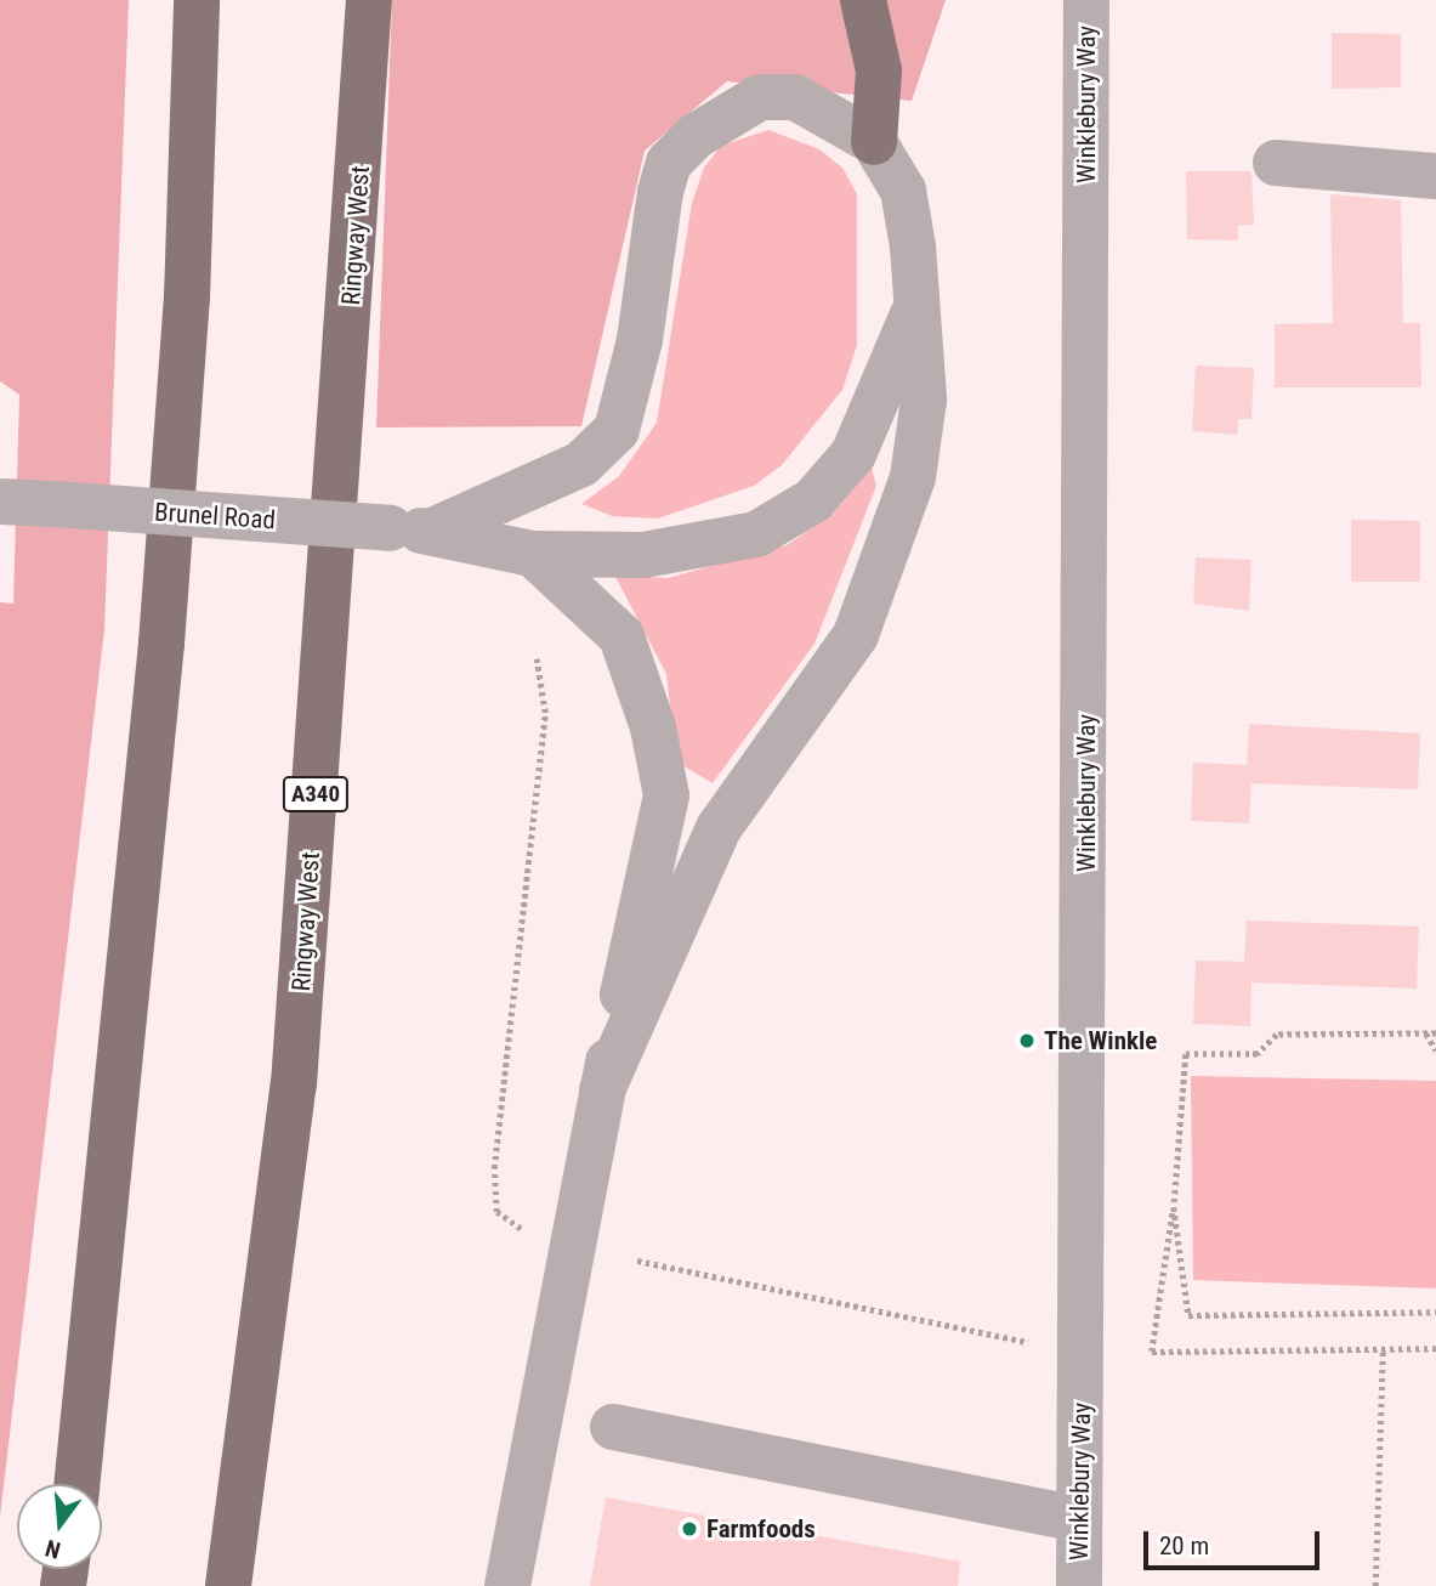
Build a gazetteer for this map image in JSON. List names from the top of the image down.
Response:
{
  "streets": {
    "main road": ["Ringway West", "A340"],
    "street": ["Winklebury Way", "Brunel Road"]
  },
  "places": ["The Winkle", "Farmfoods"],
  "scale_bar": "20 m",
  "north": "bottom"
}
